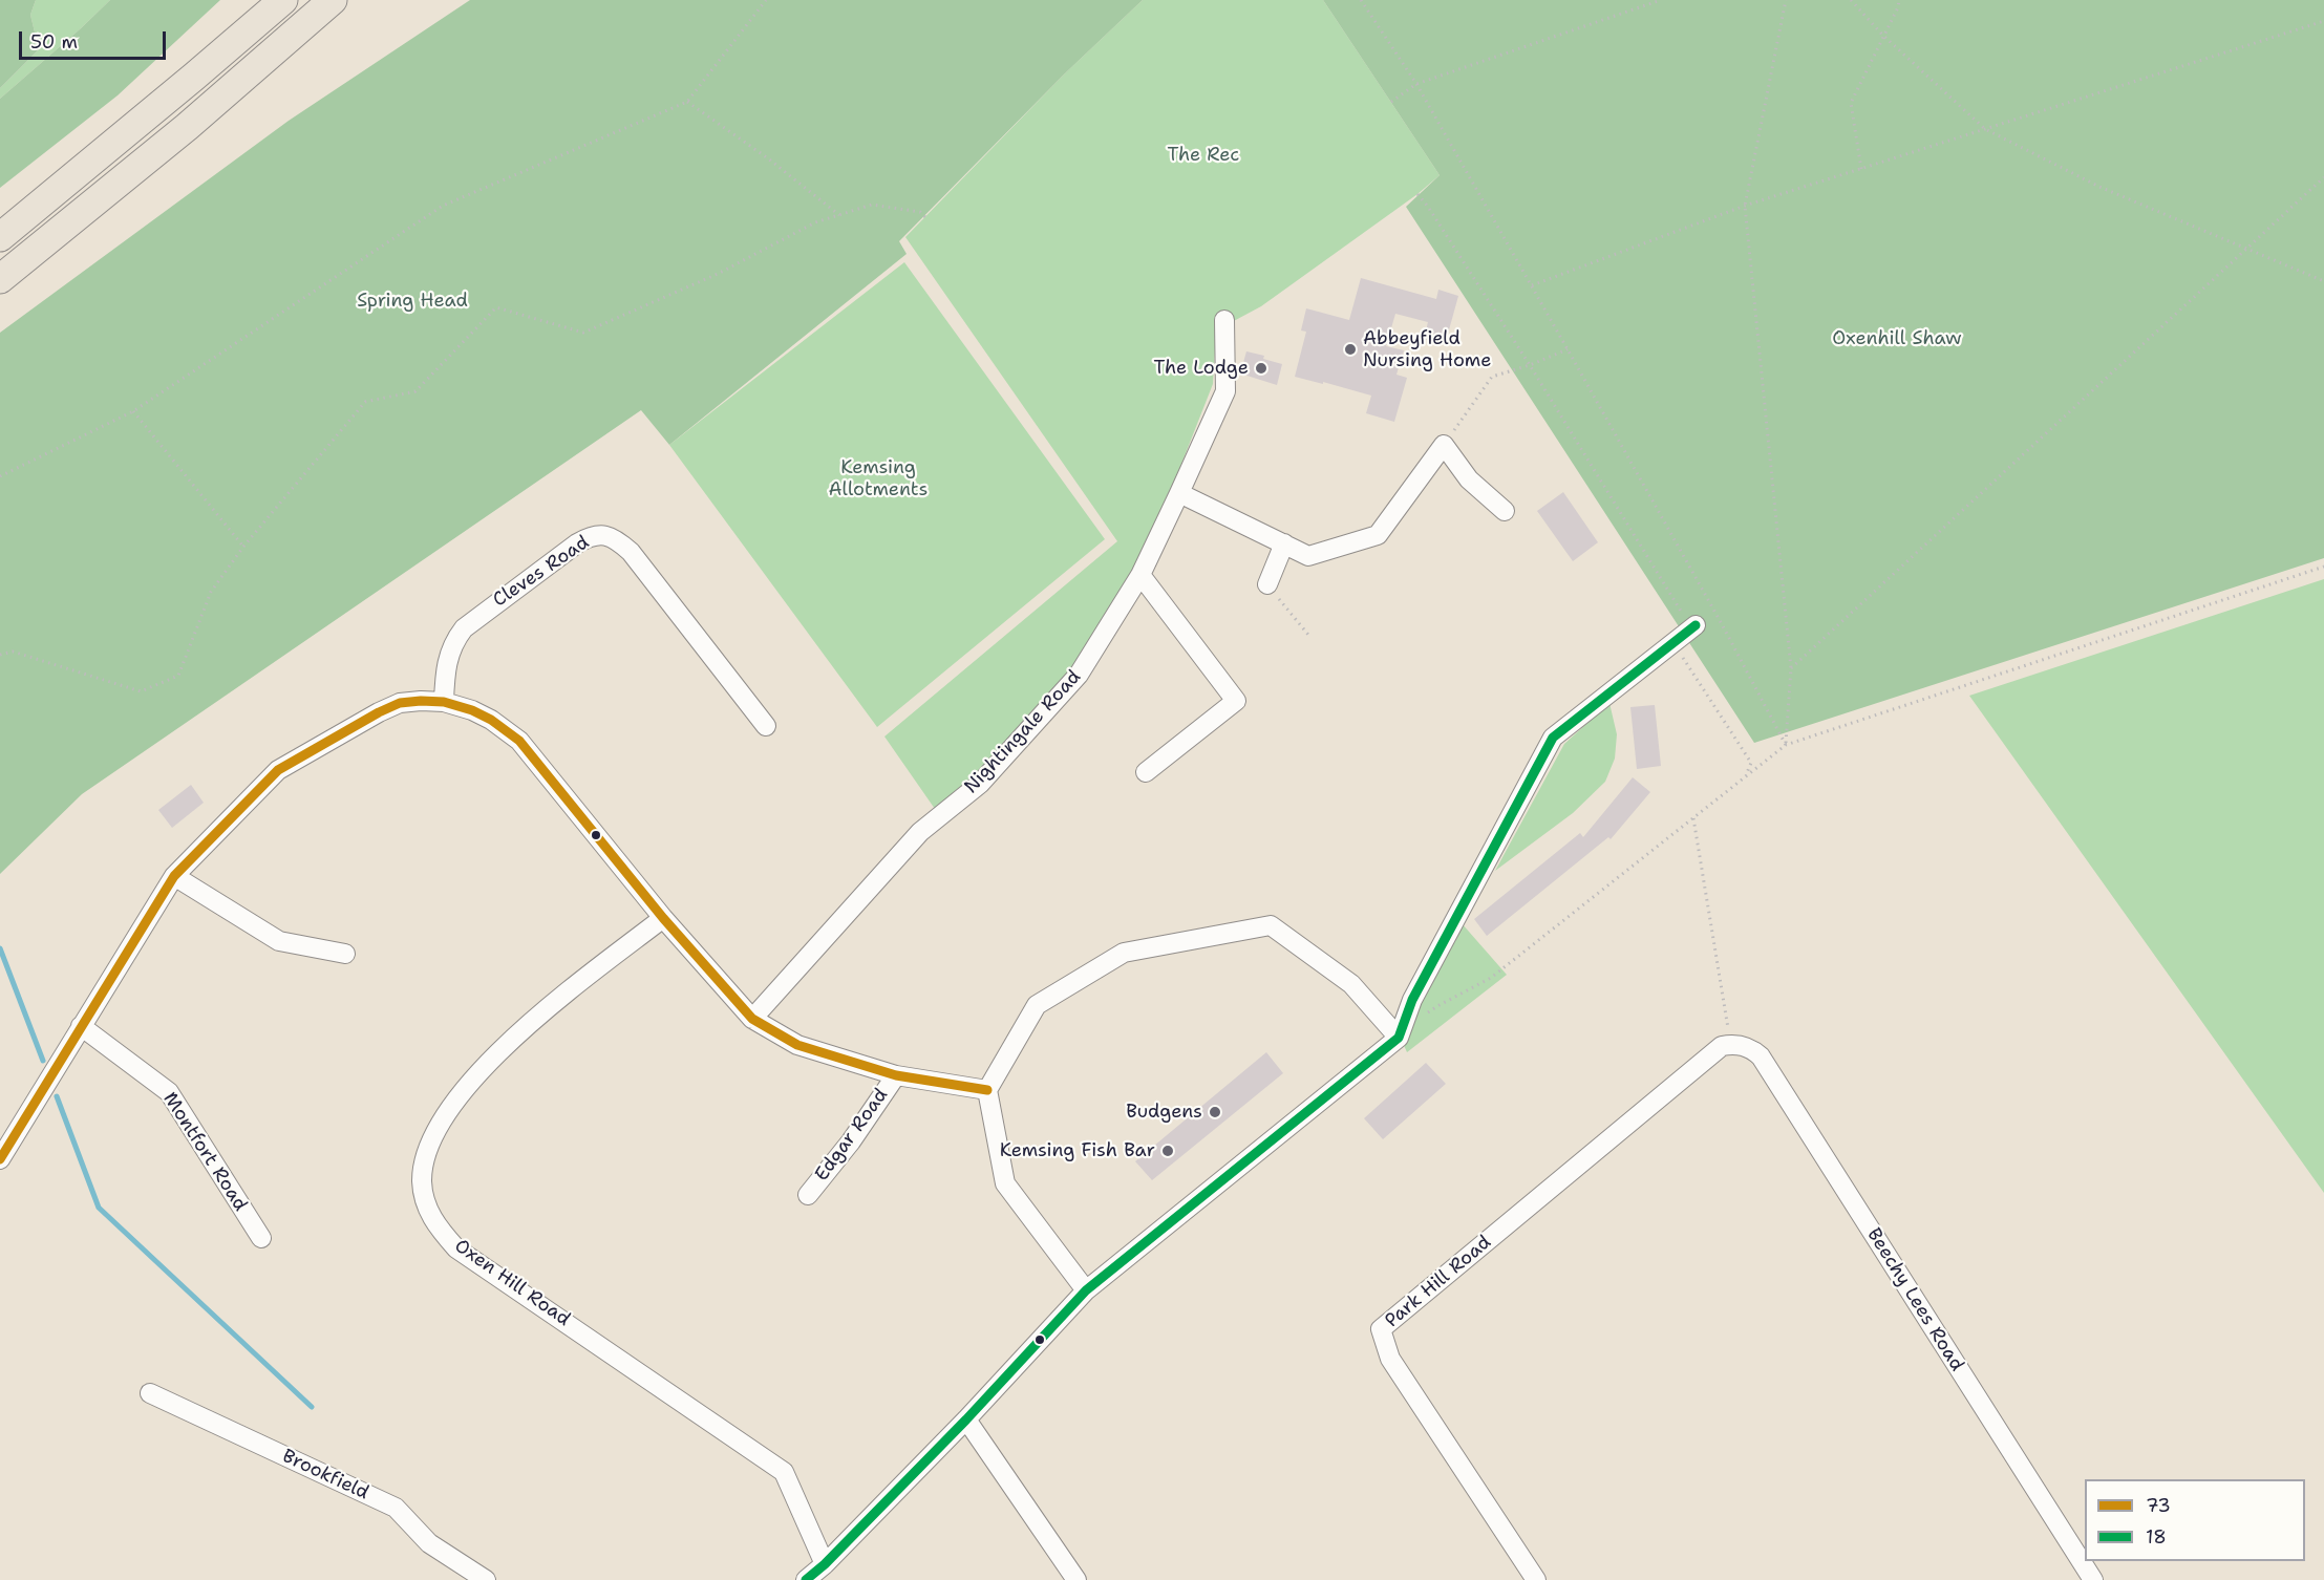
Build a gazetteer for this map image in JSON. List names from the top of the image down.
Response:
{
  "streets": {
    "street": [
      "Cleves Road",
      "Nightingale Road",
      "Edgar Road",
      "Montfort Road",
      "Park Hill Road",
      "Oxen Hill Road",
      "Beechy Lees Road",
      "Brookfield"
    ]
  },
  "crossings": [
    ["Park Hill Road", "Beechy Lees Road"]
  ],
  "parks": [
    "The Rec",
    "Spring Head",
    "Oxenhill Shaw",
    "Kemsing Allotments"
  ],
  "places": [
    "Abbeyfield Nursing Home",
    "The Lodge",
    "Budgens",
    "Kemsing Fish Bar"
  ],
  "lines": ["transit line 18", "transit line 73"],
  "legend": ["73", "18"],
  "scale_bar": "50 m"
}
